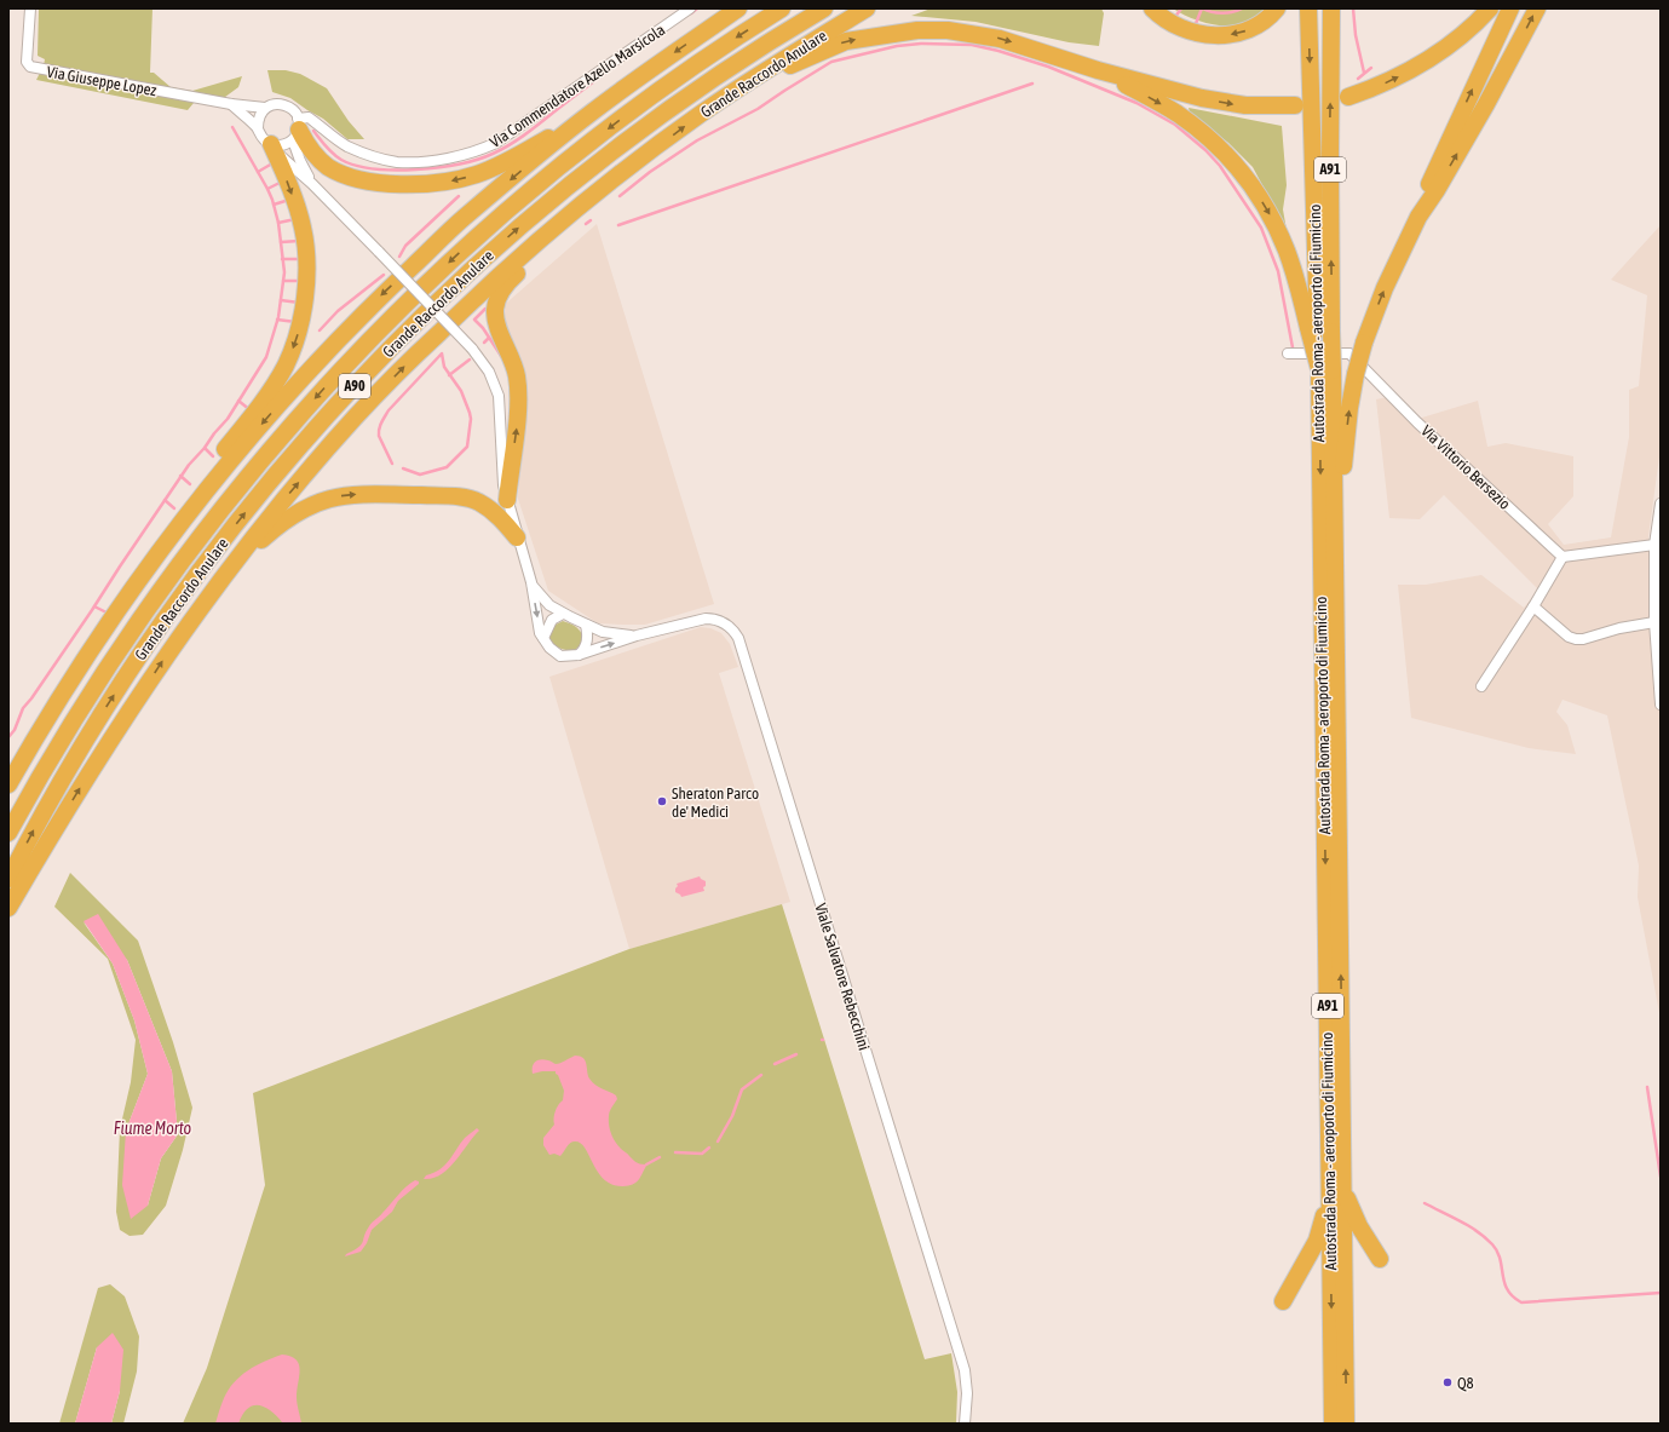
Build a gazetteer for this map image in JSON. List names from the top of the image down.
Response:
{
  "streets": {
    "highway": [
      "Grande Raccordo Anulare",
      "A91",
      "Autostrada Roma - aeroporto di Fiumicino",
      "A90"
    ],
    "street": [
      "Via Giuseppe Lopez",
      "Via Commendatore Azelio Marsicola",
      "Via Vittorio Bersezio",
      "Viale Salvatore Rebecchini"
    ]
  },
  "crossings": [
    ["Via Giuseppe Lopez", "Via Commendatore Azelio Marsicola"],
    ["Via Giuseppe Lopez", "Viale Salvatore Rebecchini"],
    ["Via Commendatore Azelio Marsicola", "Viale Salvatore Rebecchini"]
  ],
  "water": ["Fiume Morto"],
  "places": ["Sheraton Parco de' Medici", "Q8"]
}
